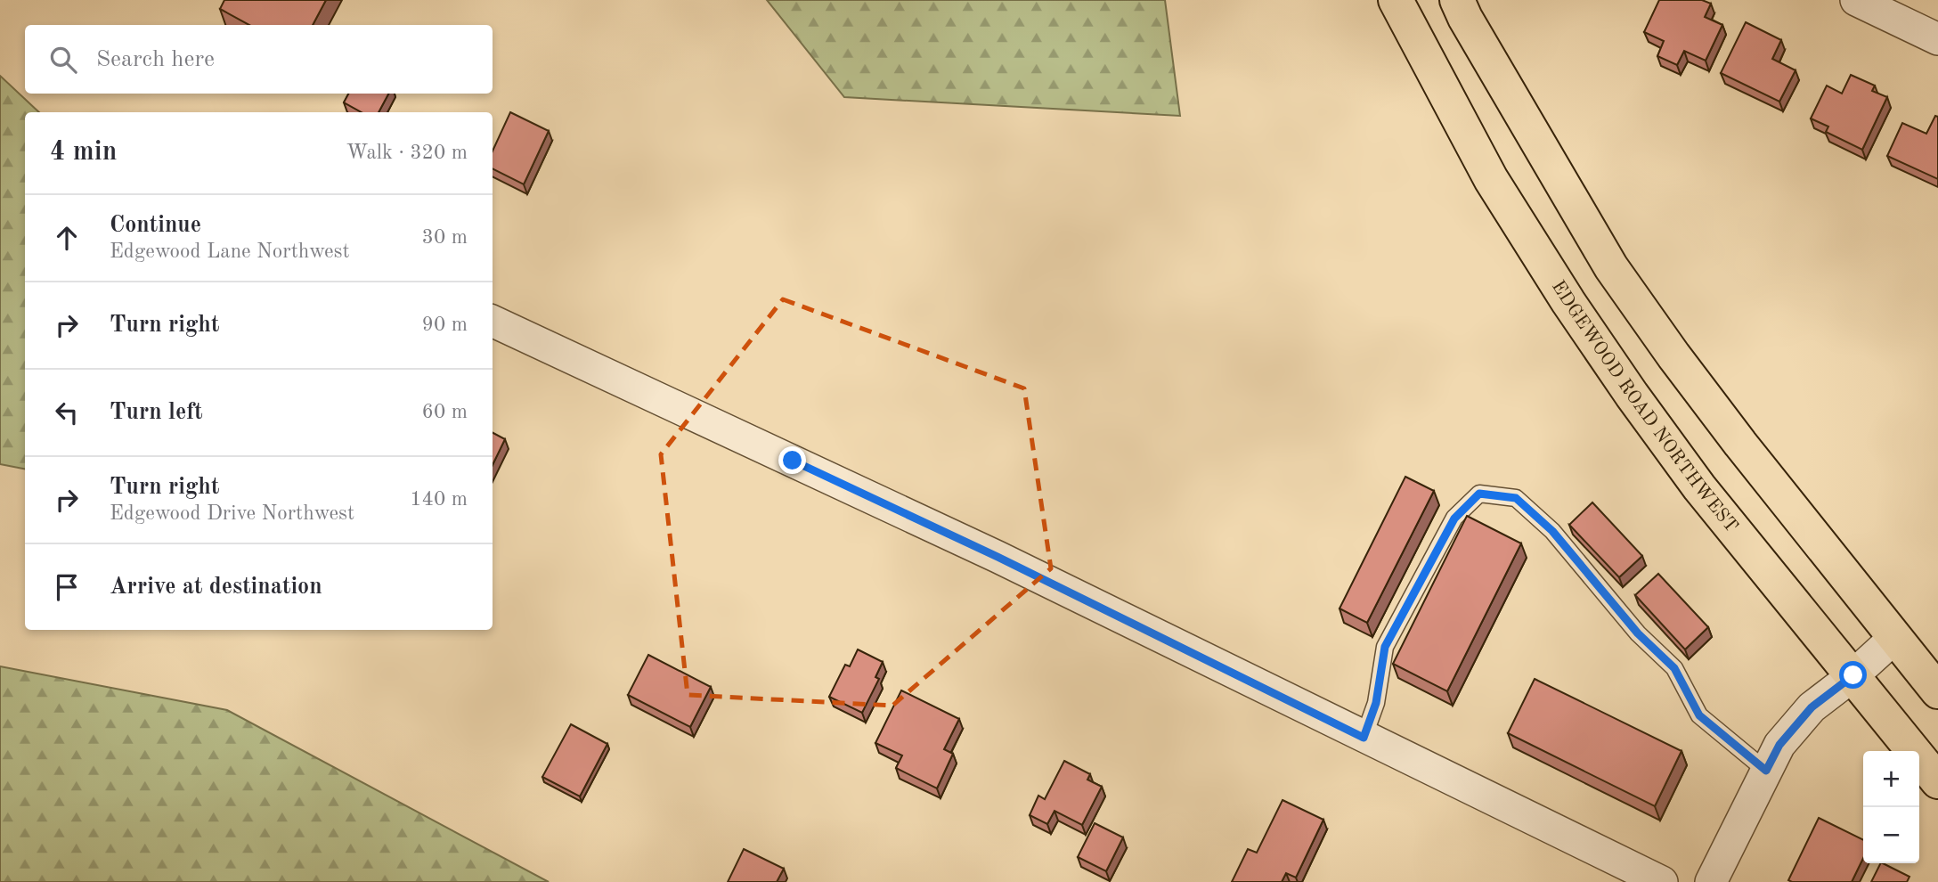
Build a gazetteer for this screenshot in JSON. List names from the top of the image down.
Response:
{
  "streets": {
    "main road": ["EDGEWOOD ROAD NORTHWEST"]
  },
  "page": {
    "search": "Search here",
    "heading": ["4 min", "Walk · 320 m"],
    "list": [
      ["Continue", "Edgewood Lane Northwest", "30 m"],
      ["Turn right", "90 m"],
      ["Turn left", "60 m"],
      ["Turn right", "Edgewood Drive Northwest", "140 m"],
      "Arrive at destination"
    ],
    "map_buttons": ["+", "−"]
  }
}
